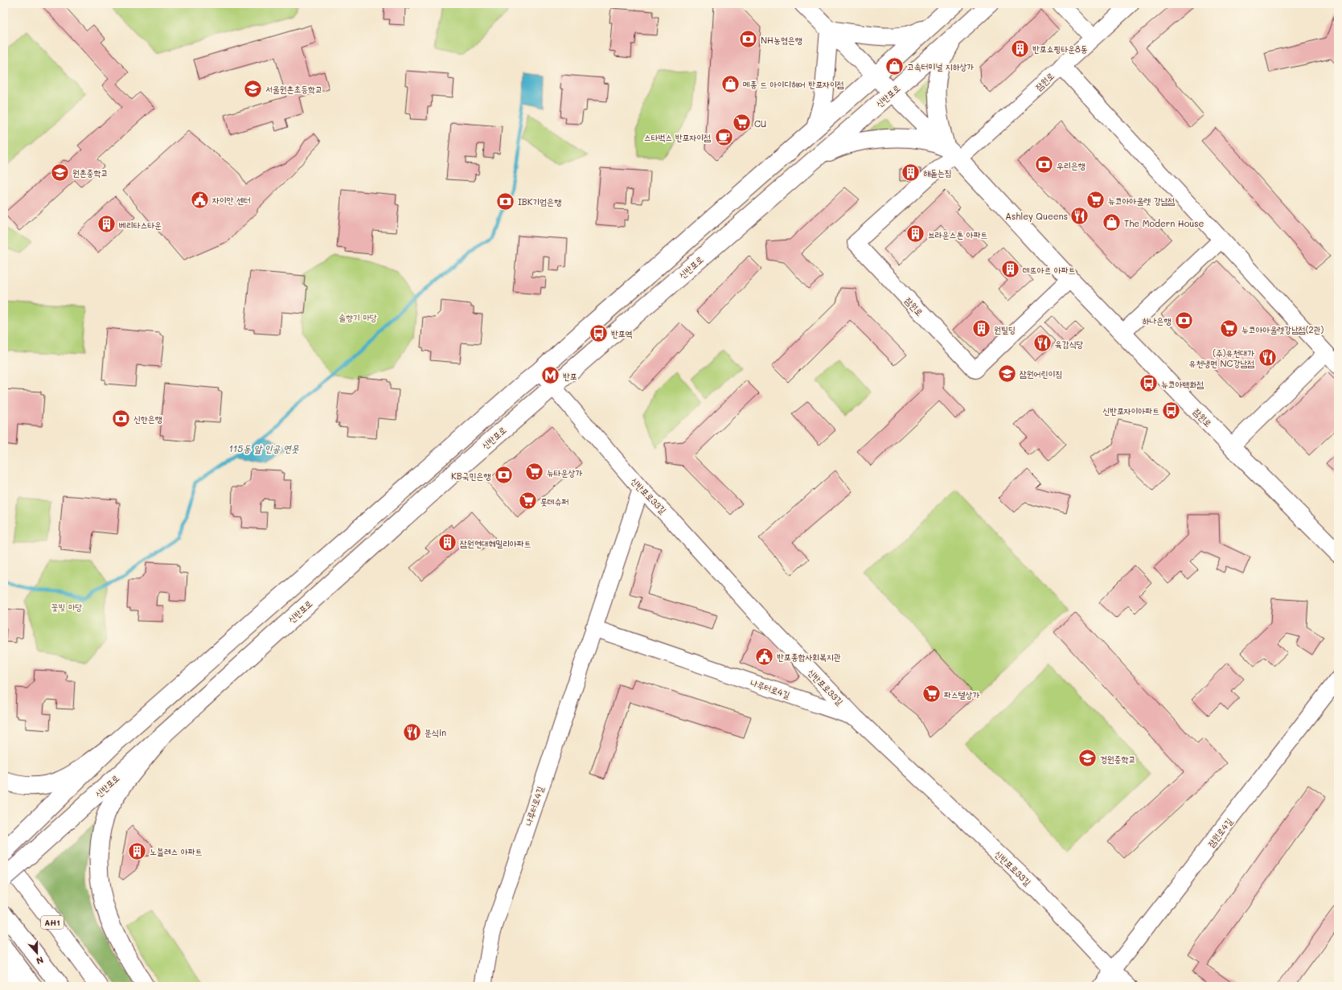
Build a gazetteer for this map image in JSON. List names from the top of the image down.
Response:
{
  "streets": {
    "main road": ["잠원로", "신반포로", "AH1"],
    "street": ["신반포로33길", "나루터로4길", "잠원로4길"]
  },
  "crossings": [
    ["잠원로", "신반포로"],
    ["신반포로", "신반포로33길"],
    ["신반포로33길", "나루터로4길"],
    ["신반포로33길", "잠원로4길"]
  ],
  "water": ["115동 앞 인공 연못"],
  "parks": ["솔향기 마당", "꽃빛 마당"],
  "places": {
    "bank": [
      "NH농협은행",
      "우리은행",
      "IBK기업은행",
      "하나은행",
      "신한은행",
      "KB국민은행"
    ],
    "building": [
      "반포쇼핑타운8동",
      "해돋는집",
      "베리타스타운",
      "브라운스톤 아파트",
      "데뜨아르 아파트",
      "원빌딩",
      "잠원현대훼밀리아파트",
      "노블레스 아파트"
    ],
    "shop": ["고속터미널 지하상가", "메종 드 아이디헤어 반포자이점", "The Modern House"],
    "school or university": [
      "서울원촌초등학교",
      "원촌중학교",
      "잠원어린이집",
      "경원중학교"
    ],
    "supermarket": [
      "CU",
      "뉴코아아울렛 강남점",
      "뉴코아아울렛강남점(2관)",
      "뉴타운상가",
      "롯데슈퍼",
      "파스텔상가"
    ],
    "cafe": ["스타벅스 반포자이점"],
    "public building": ["자이안 센터", "반포종합사회복지관"],
    "restaurant": [
      "Ashley Queens",
      "육갑식당",
      "(주)유천대가 유천냉면 NC강남점",
      "분식in"
    ],
    "bus stop": ["반포역", "뉴코아백화점", "신반포자이아파트"],
    "metro station": ["반포"]
  },
  "north": "bottom"
}
